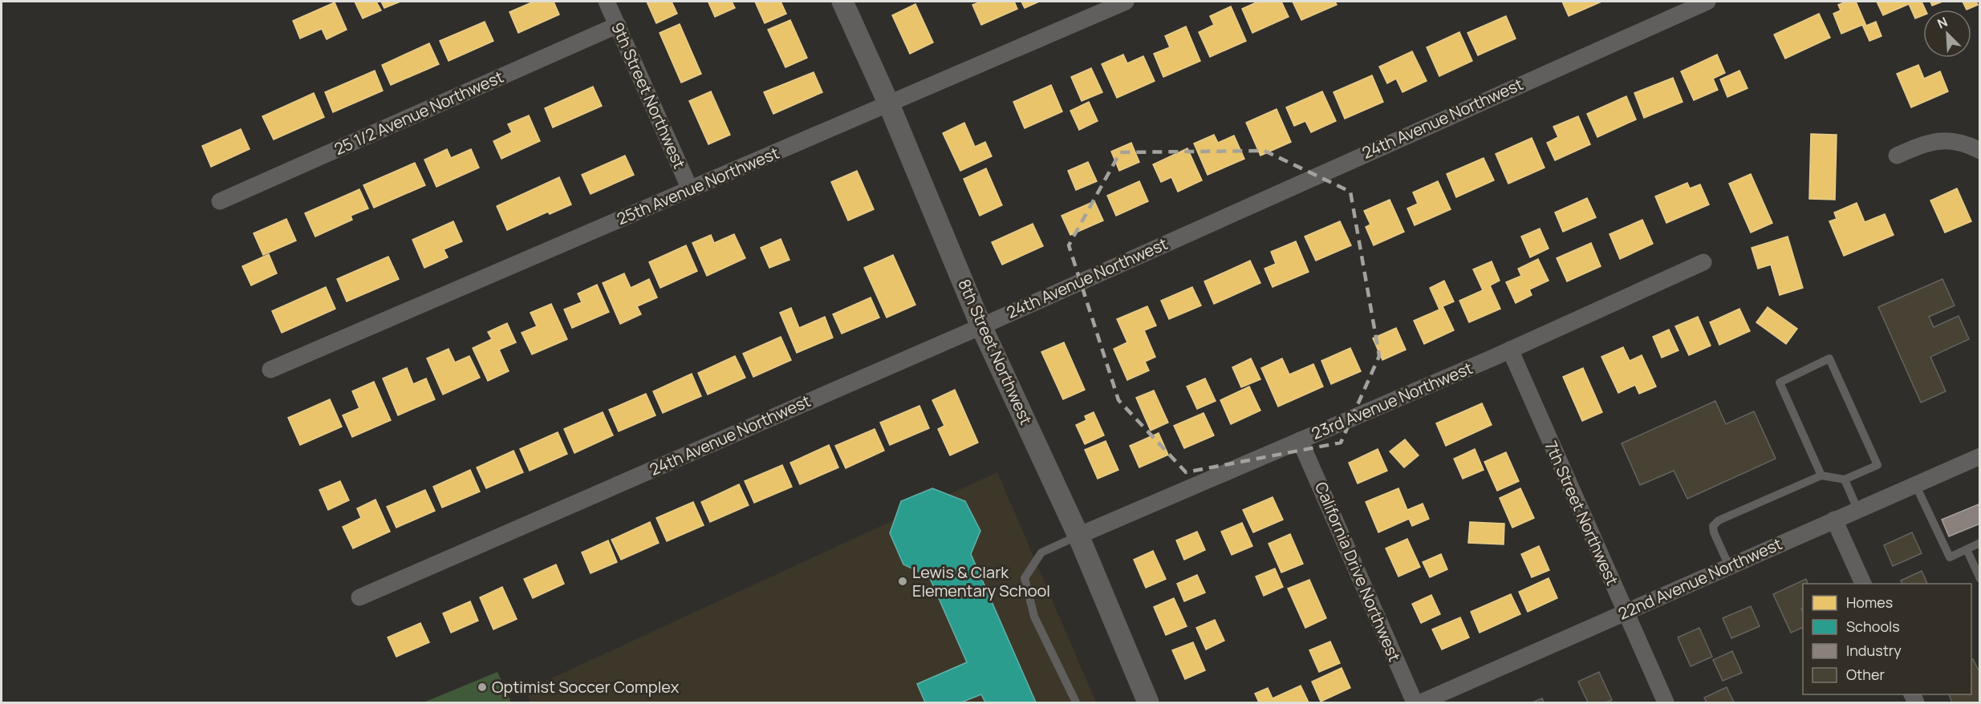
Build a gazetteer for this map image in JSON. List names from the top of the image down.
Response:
{
  "streets": {
    "street": [
      "9th Street Northwest",
      "25 1/2 Avenue Northwest",
      "24th Avenue Northwest",
      "25th Avenue Northwest",
      "8th Street Northwest",
      "23rd Avenue Northwest",
      "7th Street Northwest",
      "California Drive Northwest",
      "22nd Avenue Northwest"
    ]
  },
  "crossings": [
    ["9th Street Northwest", "25 1/2 Avenue Northwest"],
    ["9th Street Northwest", "25th Avenue Northwest"],
    ["24th Avenue Northwest", "8th Street Northwest"],
    ["25th Avenue Northwest", "8th Street Northwest"],
    ["8th Street Northwest", "23rd Avenue Northwest"],
    ["23rd Avenue Northwest", "7th Street Northwest"],
    ["23rd Avenue Northwest", "California Drive Northwest"],
    ["7th Street Northwest", "22nd Avenue Northwest"]
  ],
  "places": ["Lewis & Clark Elementary School", "Optimist Soccer Complex"],
  "legend": [
    "Homes",
    "Schools",
    "Industry",
    "Other"
  ],
  "north": "top left"
}
